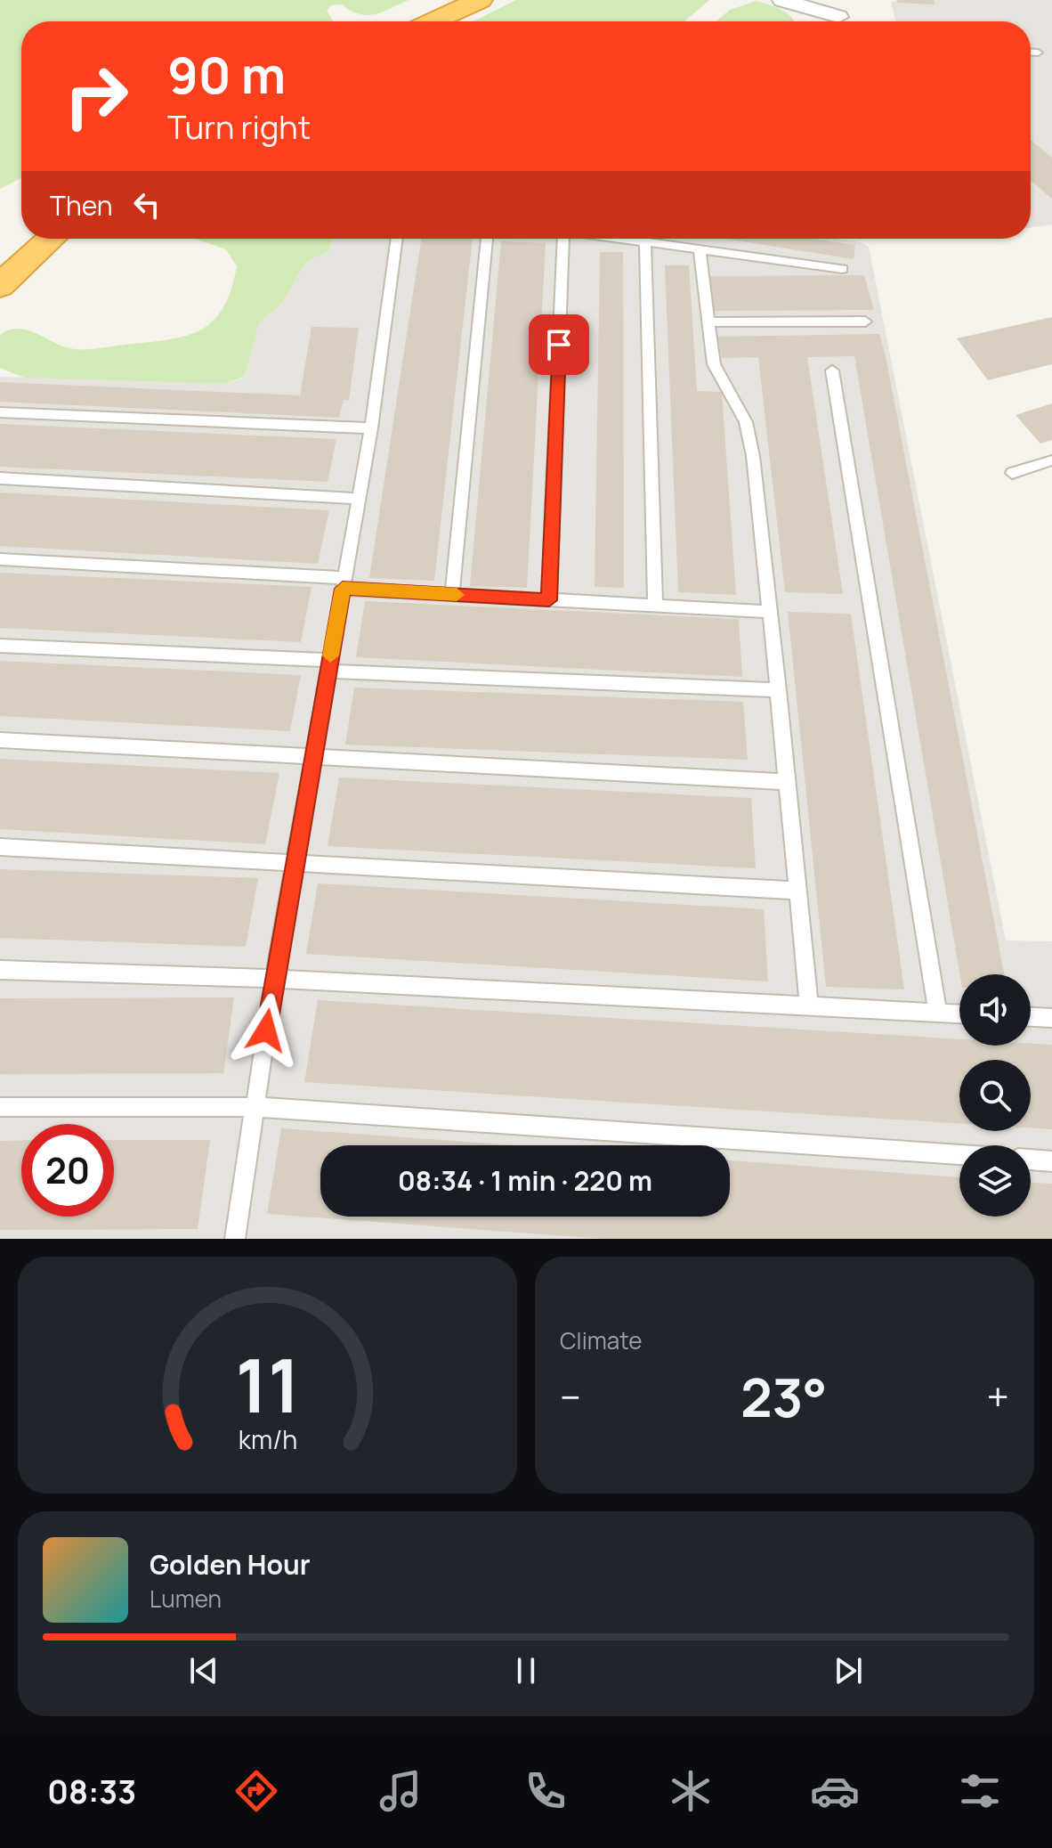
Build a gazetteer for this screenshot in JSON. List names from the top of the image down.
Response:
{
  "page": {
    "turn": ["90 m", "Turn right"],
    "then": "Then",
    "limit": "20",
    "trip": "08:34 · 1 min · 220 m",
    "tile": "Climate",
    "heat": ["−", "23°", "+"],
    "song": ["Golden Hour", "Lumen"],
    "tabs": "08:33",
    "gauge": ["11", "km/h"]
  }
}
